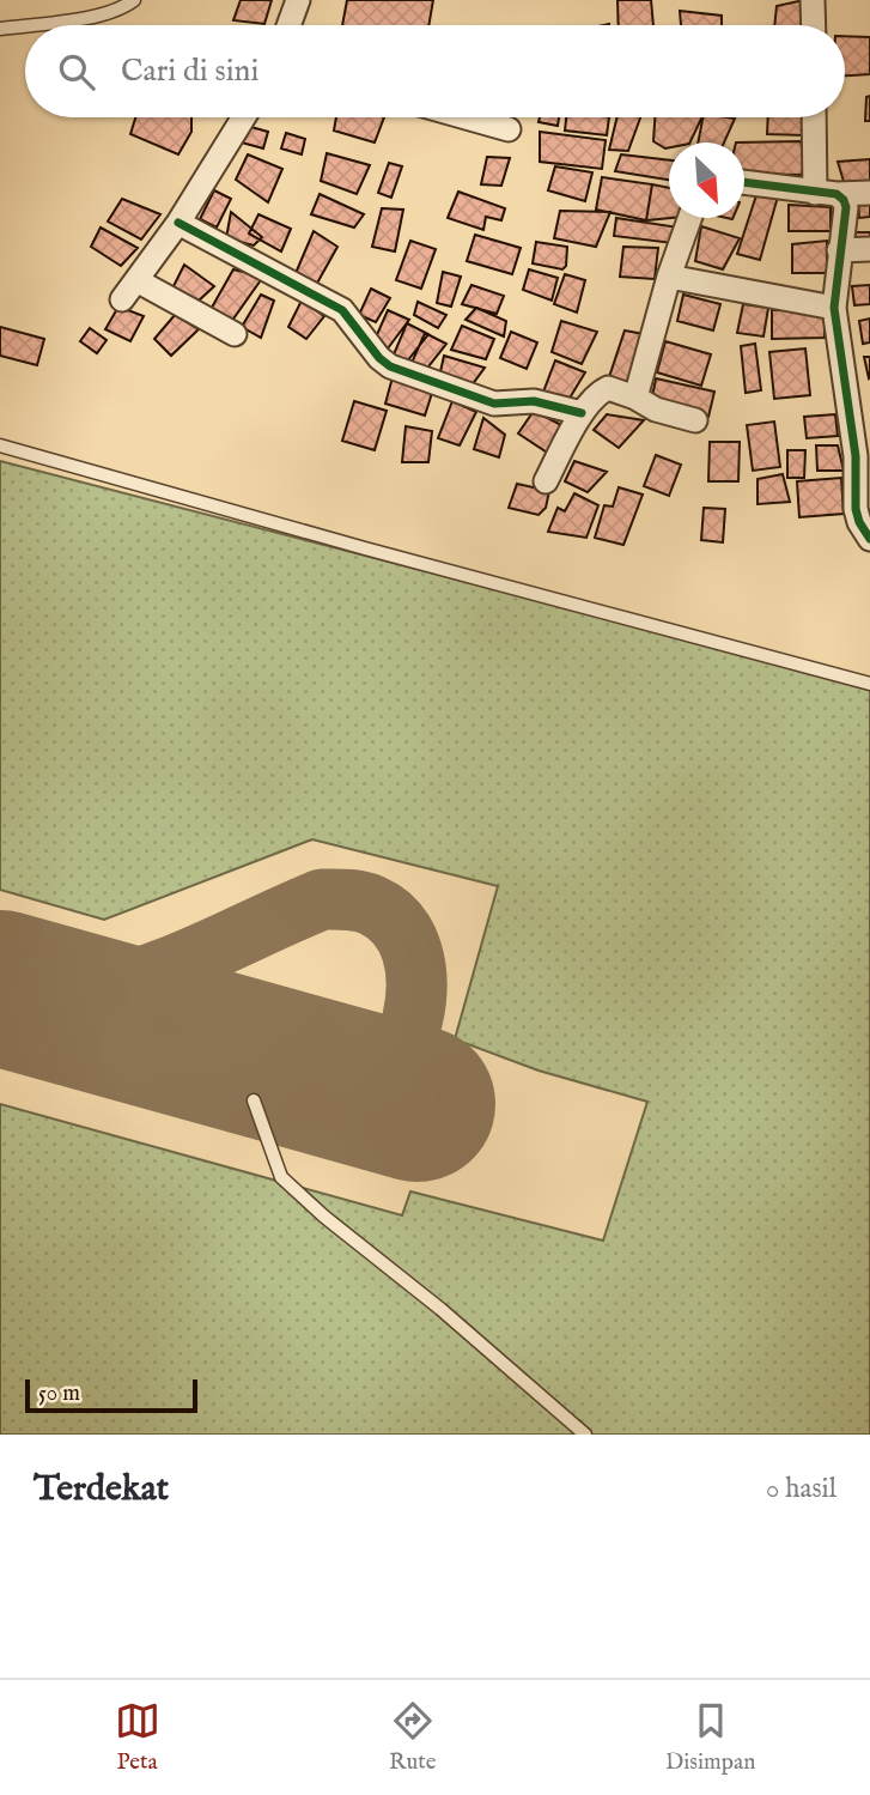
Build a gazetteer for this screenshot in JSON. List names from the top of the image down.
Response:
{
  "scale_bar": "50 m",
  "north": "bottom right",
  "page": {
    "search": "Cari di sini",
    "scale": "50 m",
    "heading": ["Terdekat", "0 hasil"],
    "nav": ["Peta", "Rute", "Disimpan"]
  }
}
